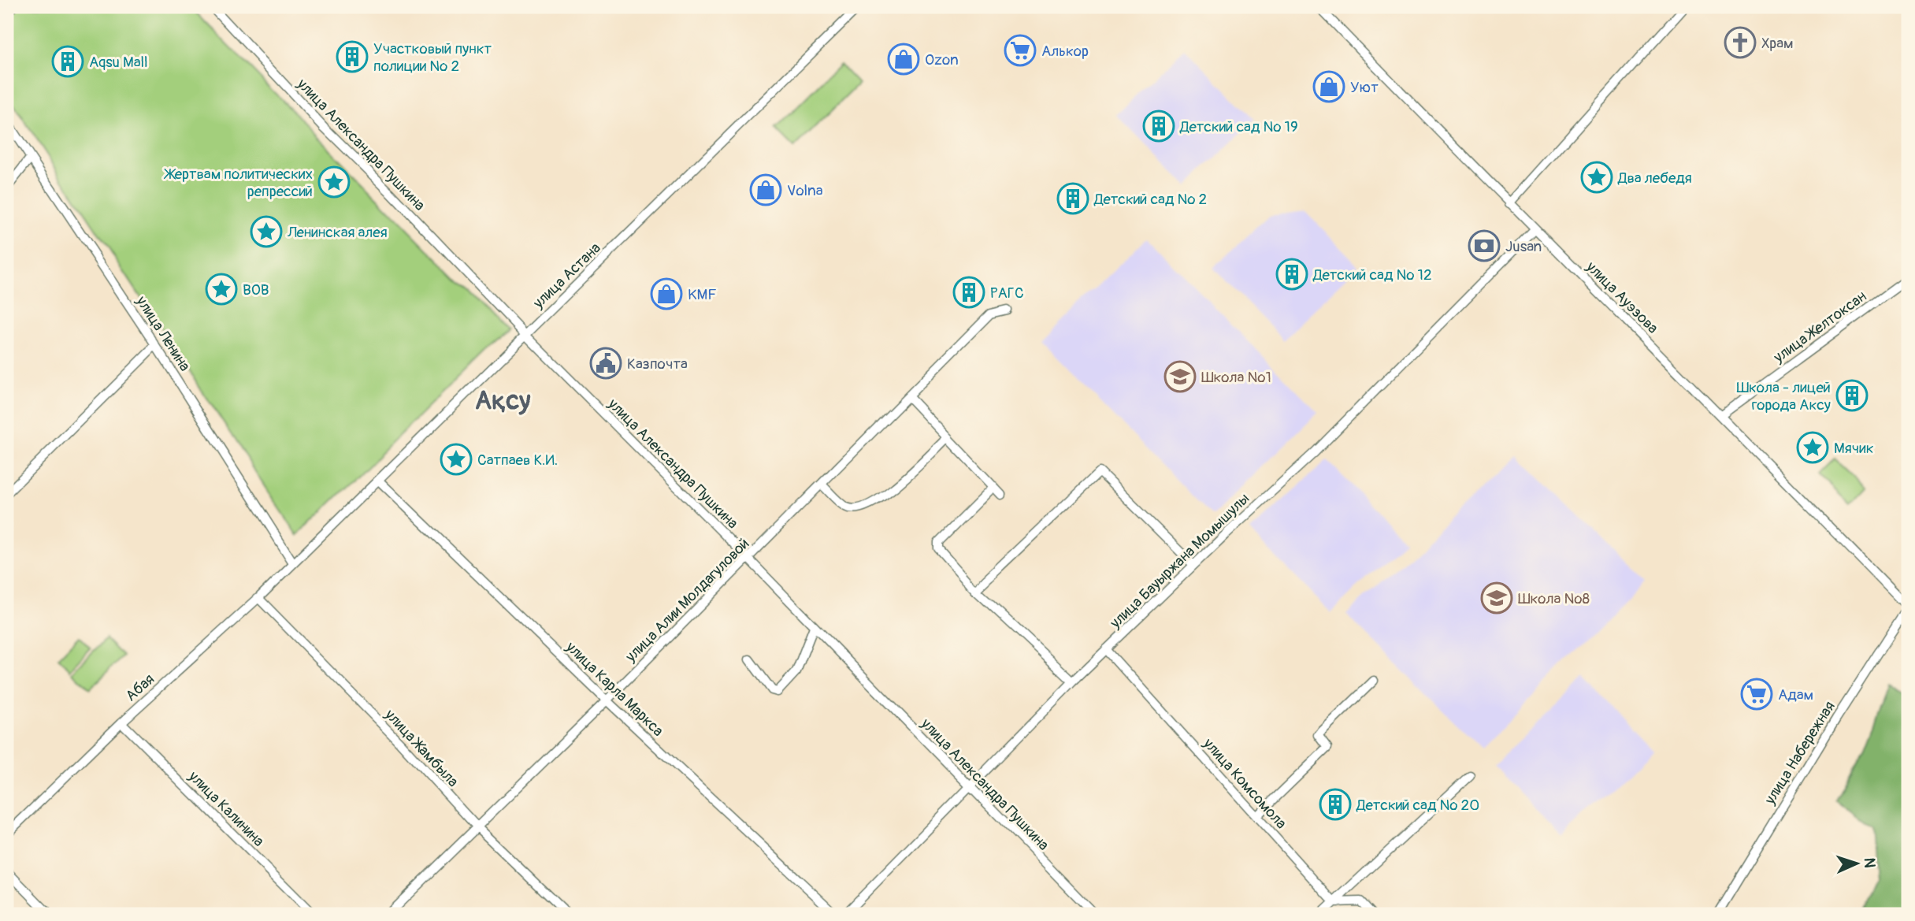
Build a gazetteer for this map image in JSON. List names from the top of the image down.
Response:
{
  "streets": {
    "street": [
      "улица Александра Пушкина",
      "улица Астана",
      "улица Ауэзова",
      "улица Желтоксан",
      "улица Ленина",
      "улица Бауыржана Момышулы",
      "улица Алии Молдагуловой",
      "Абая",
      "улица Карла Маркса",
      "улица Жамбыла",
      "улица Набережная",
      "улица Комсомола",
      "улица Калинина"
    ]
  },
  "crossings": [
    ["улица Александра Пушкина", "улица Астана"],
    ["улица Александра Пушкина", "улица Бауыржана Момышулы"],
    ["улица Александра Пушкина", "улица Алии Молдагуловой"],
    ["улица Астана", "улица Ленина"],
    ["улица Астана", "Абая"],
    ["улица Астана", "улица Карла Маркса"],
    ["улица Ауэзова", "улица Желтоксан"],
    ["улица Ауэзова", "улица Бауыржана Момышулы"],
    ["улица Ауэзова", "улица Набережная"],
    ["улица Ленина", "Абая"],
    ["улица Бауыржана Момышулы", "улица Комсомола"],
    ["улица Алии Молдагуловой", "улица Карла Маркса"],
    ["улица Алии Молдагуловой", "улица Жамбыла"],
    ["Абая", "улица Жамбыла"],
    ["Абая", "улица Калинина"]
  ],
  "districts": ["Ақсу"],
  "places": {
    "church": ["Храм"],
    "supermarket": ["Алькор", "Адам"],
    "building": [
      "Участковый пункт полиции № 2",
      "Аqsu Mall",
      "Детский сад № 19",
      "Детский сад № 2",
      "Детский сад № 12",
      "РАГС",
      "Школа - лицей города Аксу",
      "Детский сад № 20"
    ],
    "shop": [
      "Ozon",
      "Уют",
      "Volna",
      "KMF"
    ],
    "place": [
      "Два лебедя",
      "Жертвам политических репрессий",
      "Ленинская алея",
      "ВОВ",
      "Мячик",
      "Сатпаев К.И."
    ],
    "bank": ["Jusan"],
    "public building": ["Казпочта"],
    "school or university": ["Школа №1", "Школа №8"]
  },
  "north": "right"
}
